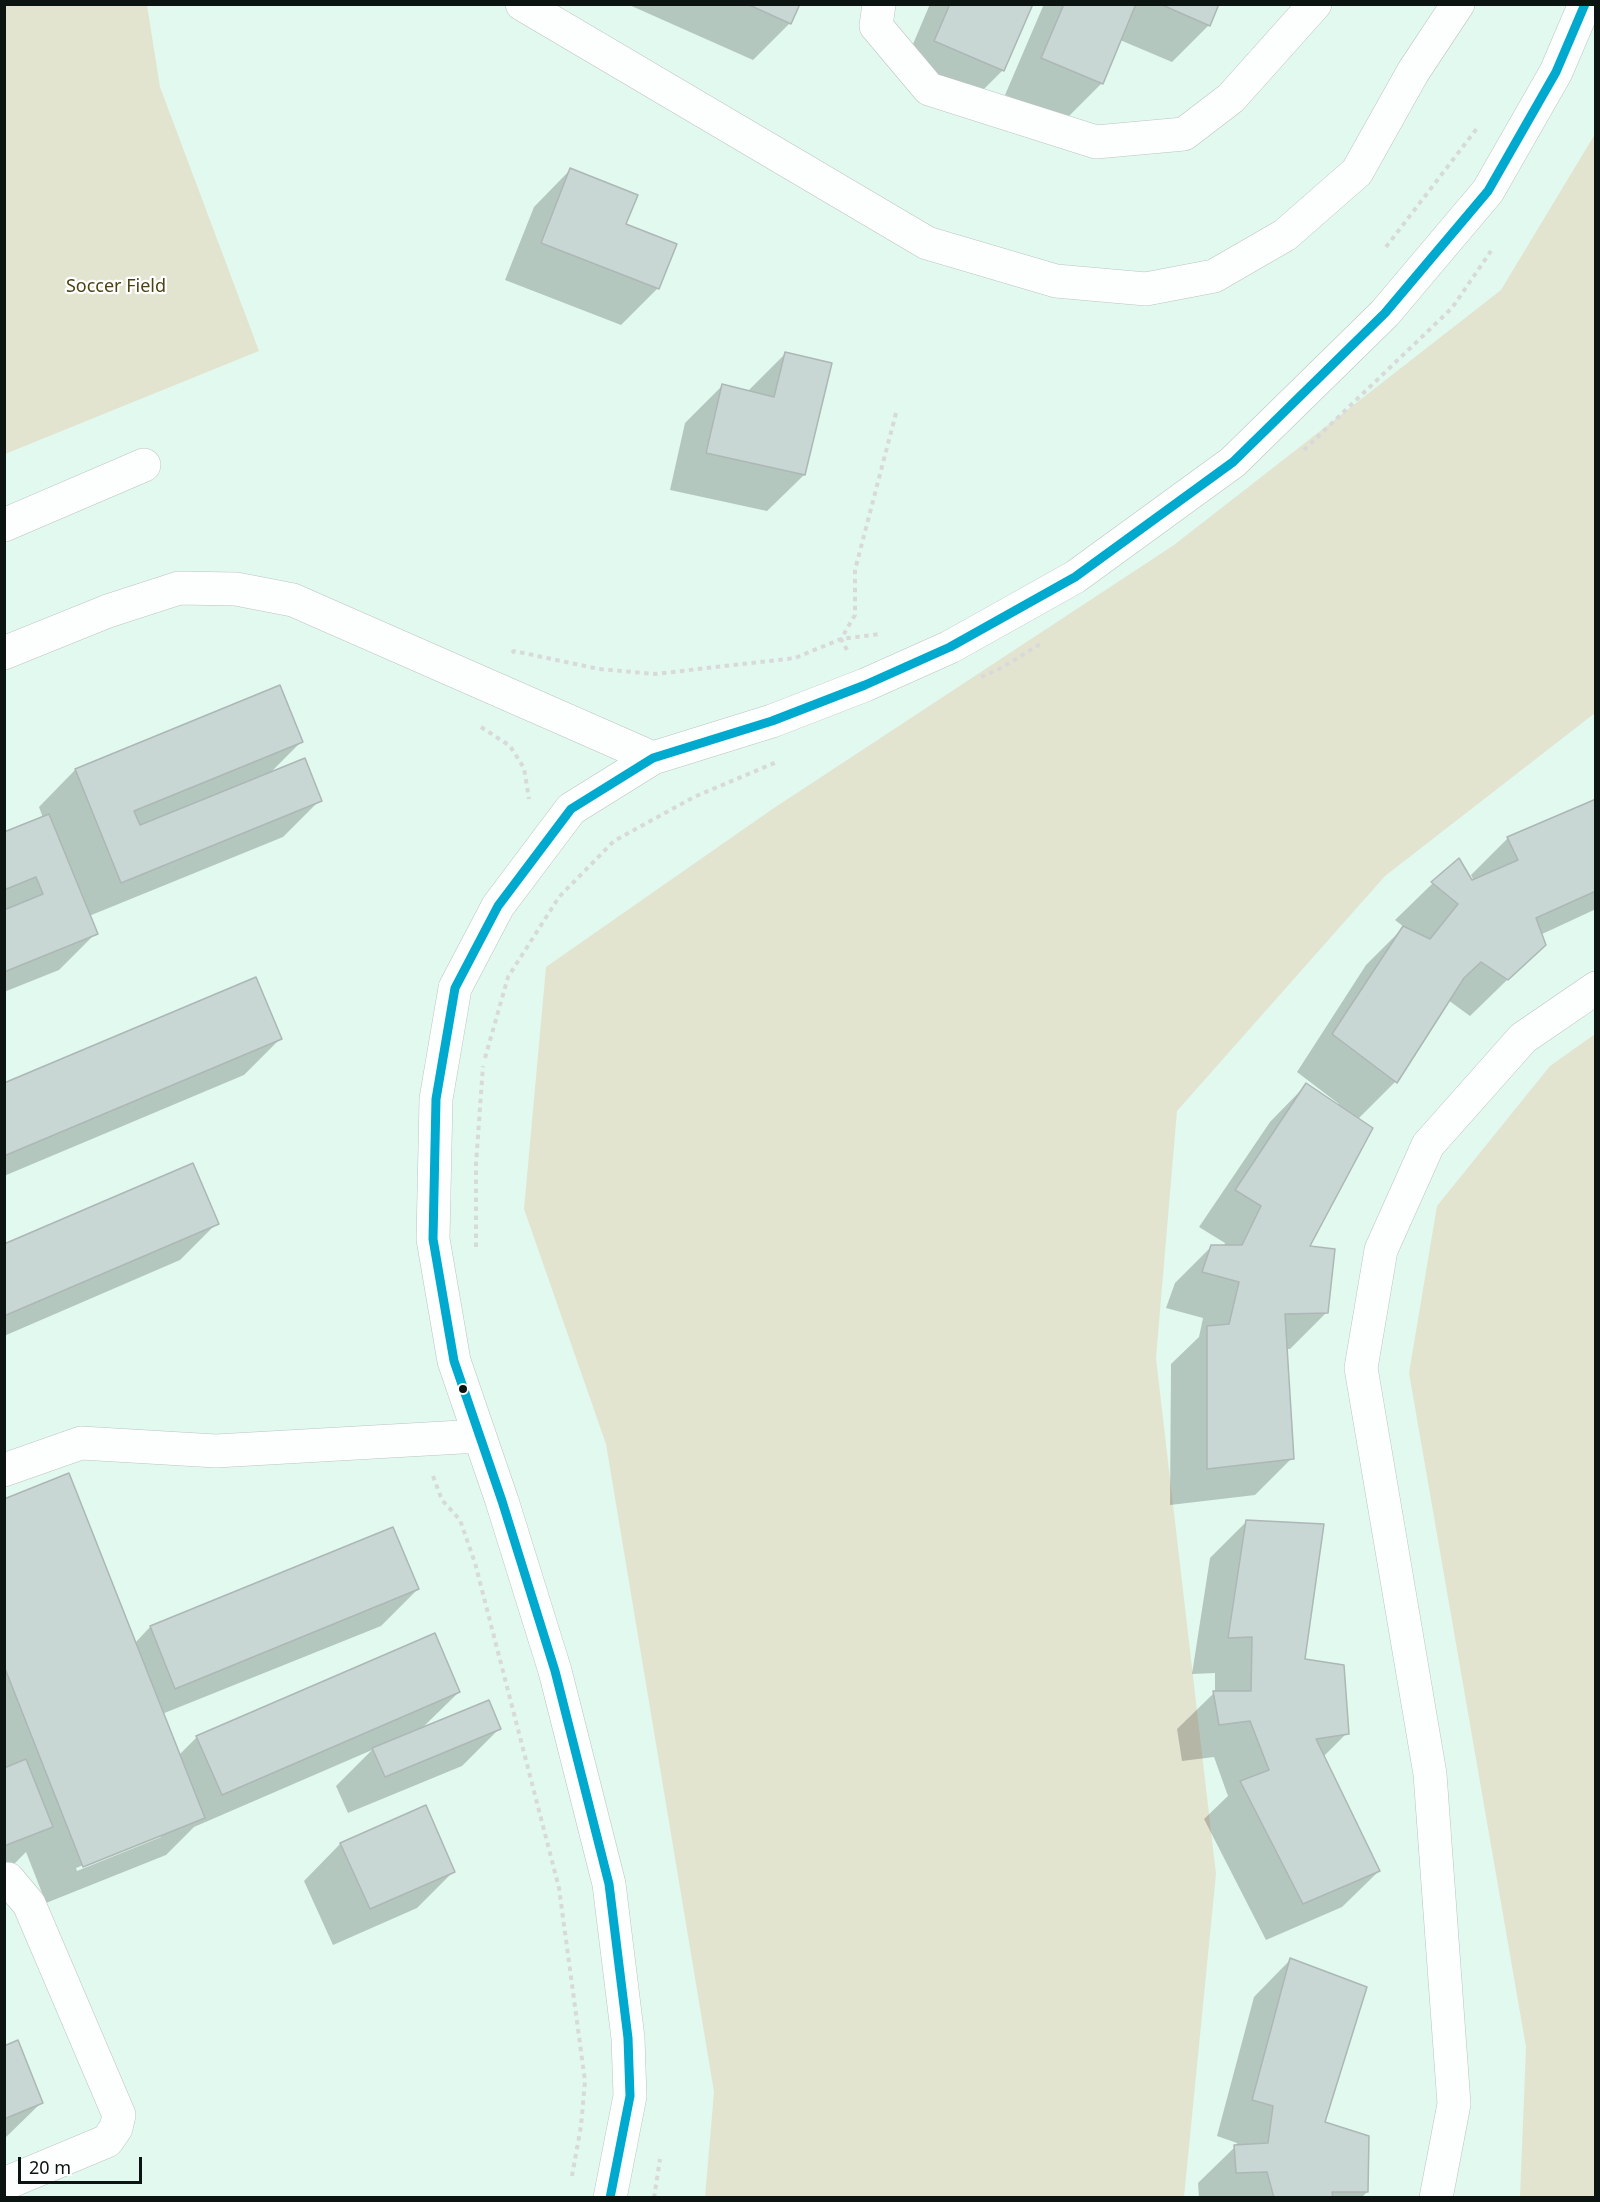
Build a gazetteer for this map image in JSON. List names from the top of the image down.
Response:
{
  "parks": ["Soccer Field"],
  "scale_bar": "20 m"
}
